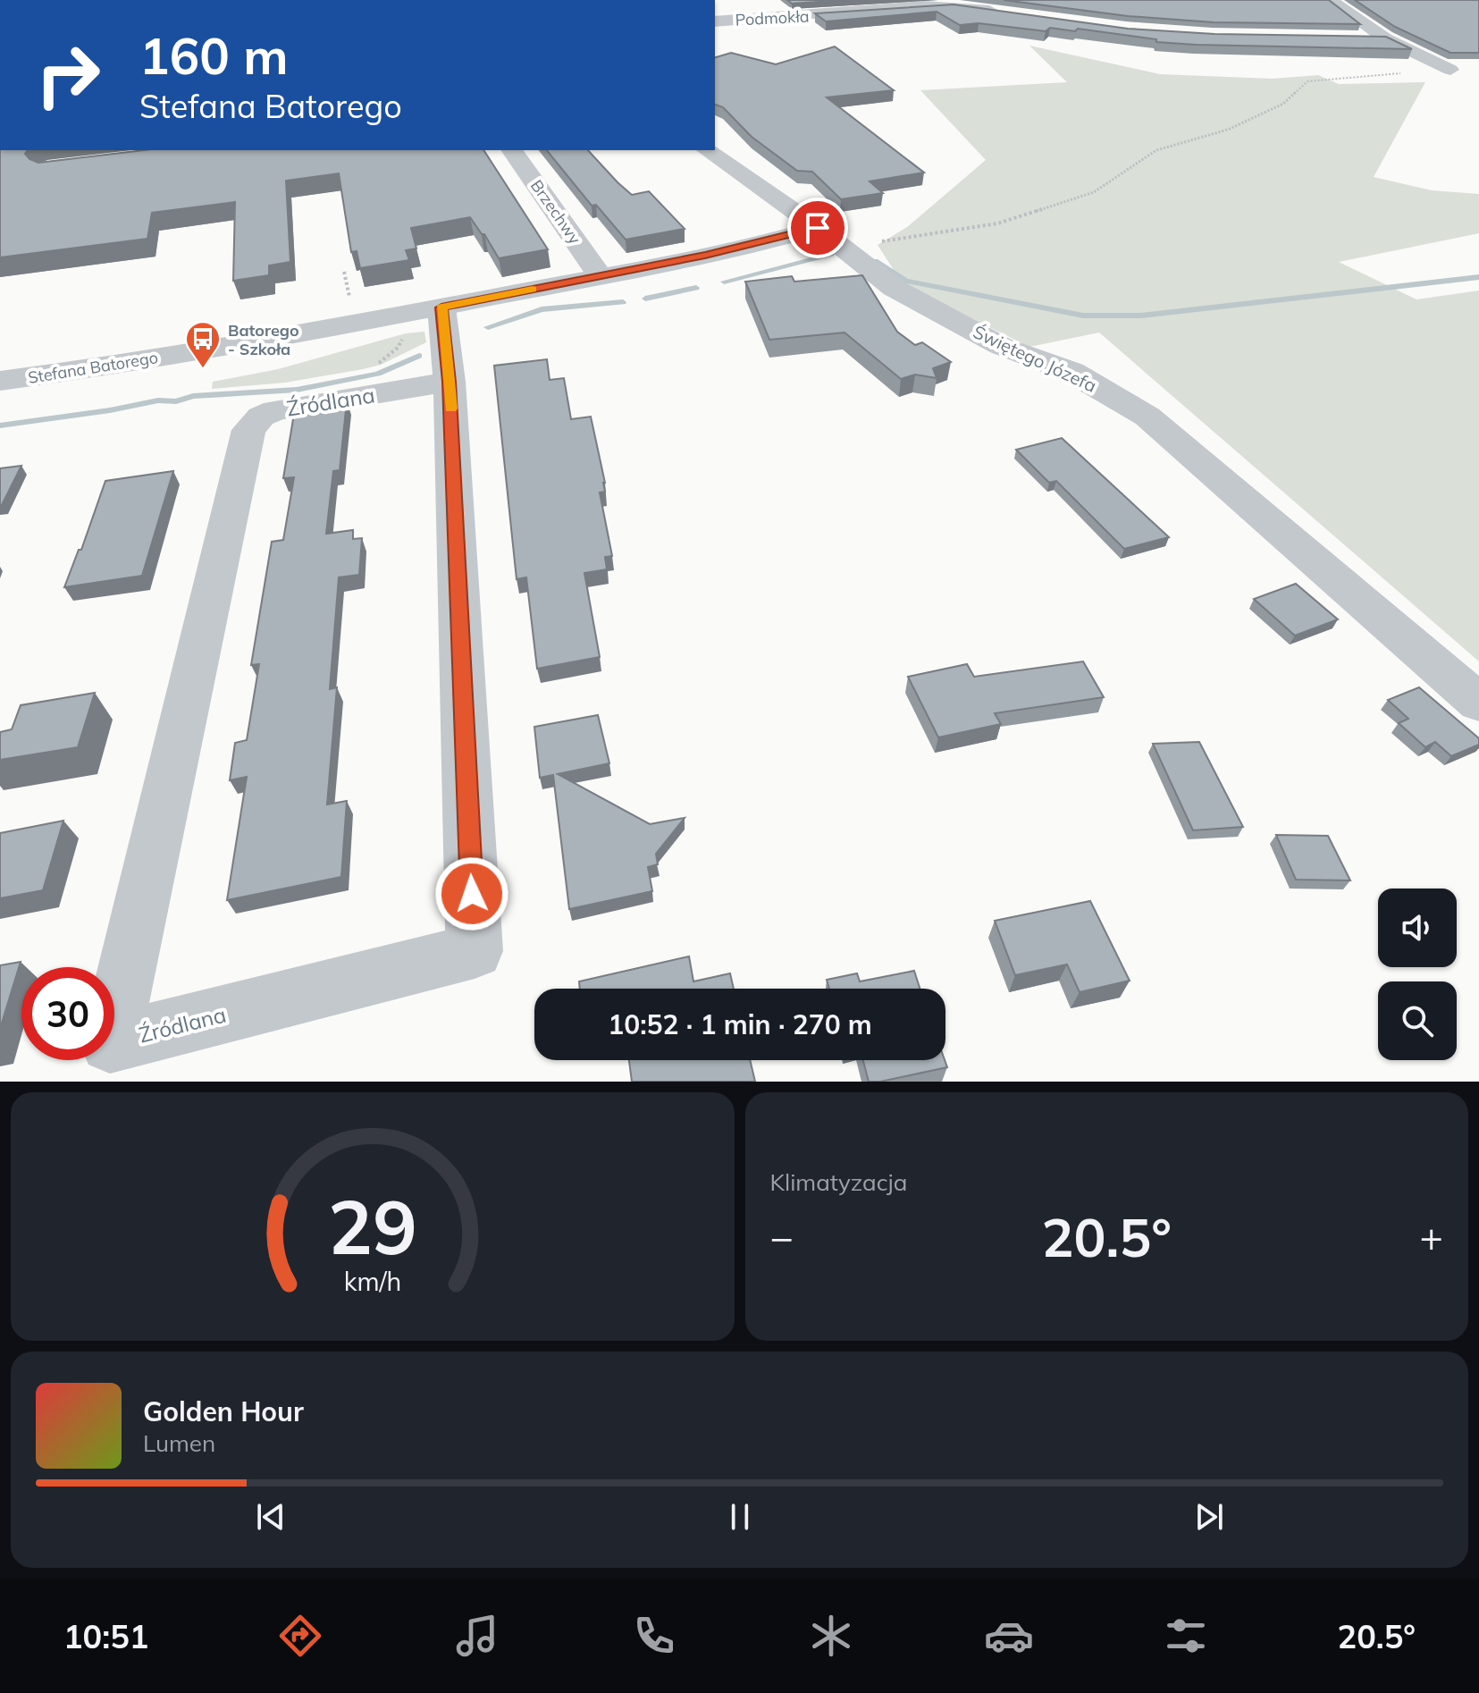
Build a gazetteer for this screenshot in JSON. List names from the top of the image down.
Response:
{
  "streets": {
    "street": [
      "Podmokła",
      "Brzechwy",
      "Świętego Józefa",
      "Stefana Batorego",
      "Źródlana"
    ]
  },
  "crossings": [
    ["Brzechwy", "Stefana Batorego"],
    ["Świętego Józefa", "Stefana Batorego"],
    ["Stefana Batorego", "Źródlana"]
  ],
  "places": {
    "bus stop": ["Batorego - Szkoła"]
  },
  "page": {
    "turn": ["160 m", "Stefana Batorego"],
    "limit": "30",
    "trip": "10:52 · 1 min · 270 m",
    "tile": "Klimatyzacja",
    "heat": ["−", "20.5°", "+"],
    "song": ["Golden Hour", "Lumen"],
    "tabs": ["10:51", "20.5°"],
    "gauge": ["29", "km/h"]
  }
}
